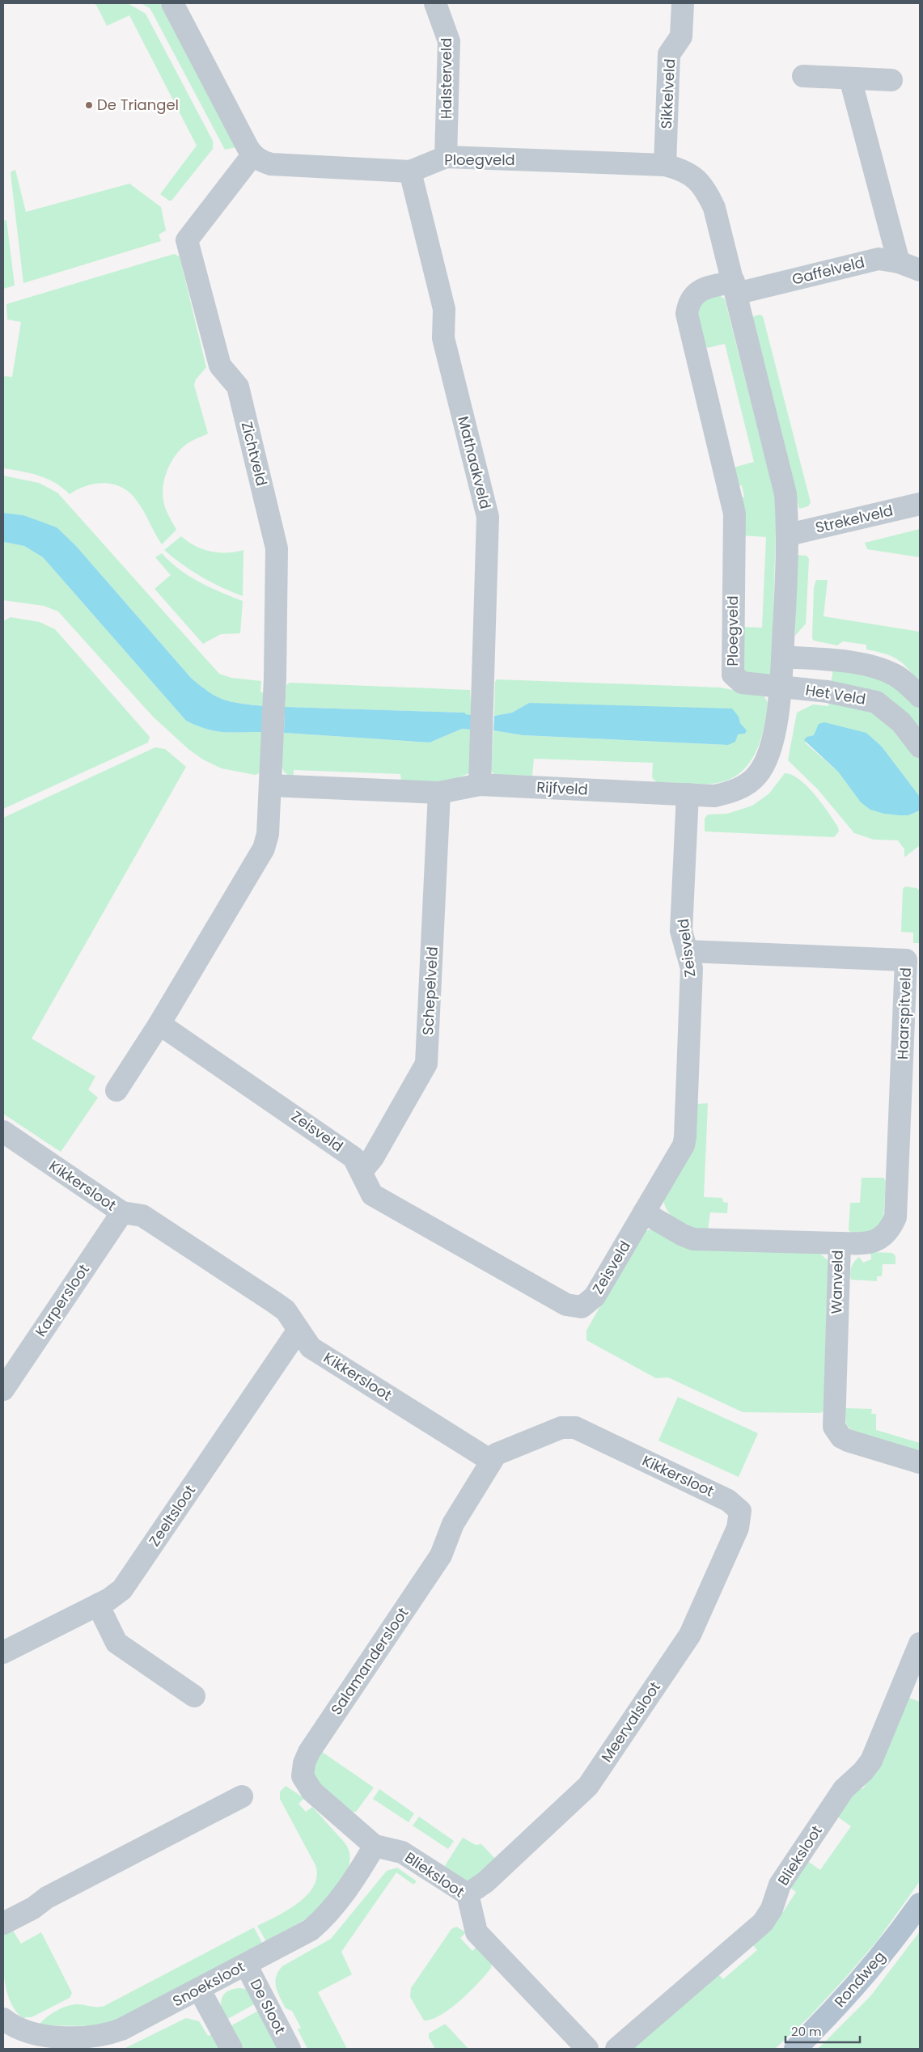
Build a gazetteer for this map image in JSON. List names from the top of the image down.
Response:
{
  "streets": {
    "main road": ["Rondweg"],
    "street": [
      "Halsterveld",
      "Sikkelveld",
      "Ploegveld",
      "Gaffelveld",
      "Zichtveld",
      "Mathaakveld",
      "Strekelveld",
      "Het Veld",
      "Rijfveld",
      "Zeisveld",
      "Schepelveld",
      "Haarspitveld",
      "Kikkersloot",
      "Wanveld",
      "Karpersloot",
      "Zeeltsloot",
      "Salamandersloot",
      "Meervalsloot",
      "Blieksloot",
      "Snoeksloot",
      "De Sloot"
    ]
  },
  "crossings": [
    ["Halsterveld", "Ploegveld"],
    ["Sikkelveld", "Ploegveld"],
    ["Ploegveld", "Gaffelveld"],
    ["Ploegveld", "Zichtveld"],
    ["Ploegveld", "Mathaakveld"],
    ["Ploegveld", "Strekelveld"],
    ["Ploegveld", "Het Veld"],
    ["Ploegveld", "Rijfveld"],
    ["Zichtveld", "Rijfveld"],
    ["Mathaakveld", "Rijfveld"],
    ["Het Veld", "Rijfveld"],
    ["Rijfveld", "Zeisveld"],
    ["Rijfveld", "Schepelveld"],
    ["Zeisveld", "Schepelveld"],
    ["Zeisveld", "Haarspitveld"],
    ["Zeisveld", "Wanveld"],
    ["Haarspitveld", "Wanveld"],
    ["Kikkersloot", "Karpersloot"],
    ["Kikkersloot", "Zeeltsloot"],
    ["Kikkersloot", "Salamandersloot"],
    ["Kikkersloot", "Meervalsloot"],
    ["Salamandersloot", "Blieksloot"],
    ["Salamandersloot", "Snoeksloot"],
    ["Meervalsloot", "Blieksloot"],
    ["Blieksloot", "Snoeksloot"],
    ["Snoeksloot", "De Sloot"]
  ],
  "places": ["De Triangel"],
  "scale_bar": "20 m"
}
